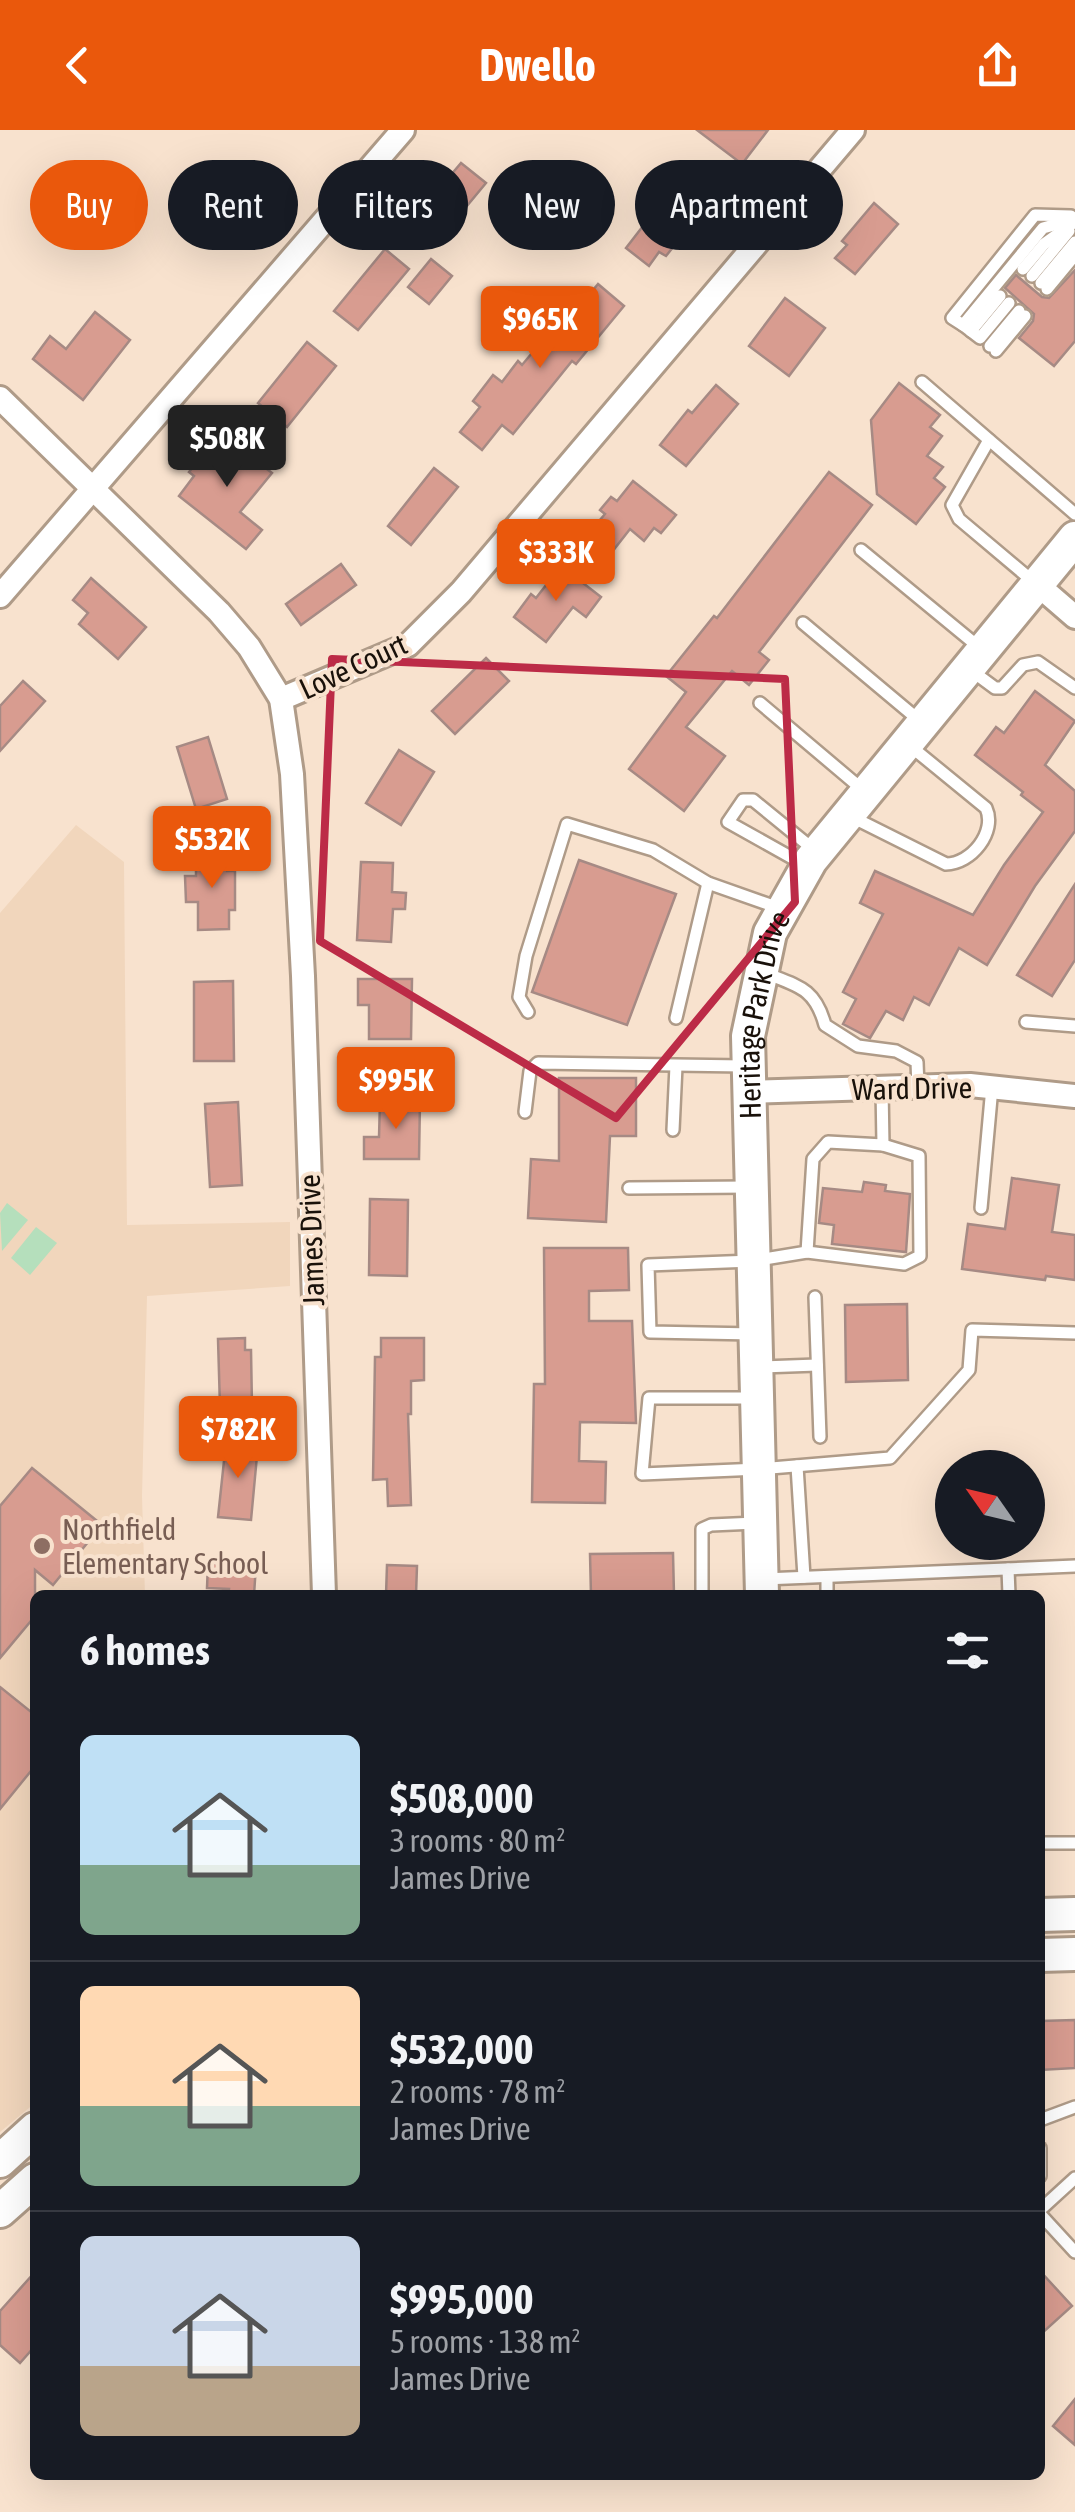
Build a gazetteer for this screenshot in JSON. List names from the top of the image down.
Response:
{
  "streets": {
    "street": [
      "Love Court",
      "Heritage Park Drive",
      "Ward Drive",
      "James Drive"
    ]
  },
  "crossings": [
    ["Love Court", "James Drive"],
    ["Heritage Park Drive", "Ward Drive"]
  ],
  "places": ["Northfield Elementary School"],
  "north": "top left",
  "page": {
    "header": "Dwello",
    "chip": [
      "Buy",
      "Rent",
      "Filters",
      "New",
      "Apartment"
    ],
    "price": [
      "$965K",
      "$508K",
      "$333K",
      "$532K",
      "$995K",
      "$782K"
    ],
    "heading": "6 homes",
    "list": [
      {
        "name": "$508,000",
        "note": "3 rooms · 80 m² · James Drive"
      },
      {
        "name": "$532,000",
        "note": "2 rooms · 78 m² · James Drive"
      },
      {
        "name": "$995,000",
        "note": "5 rooms · 138 m² · James Drive"
      }
    ]
  }
}
